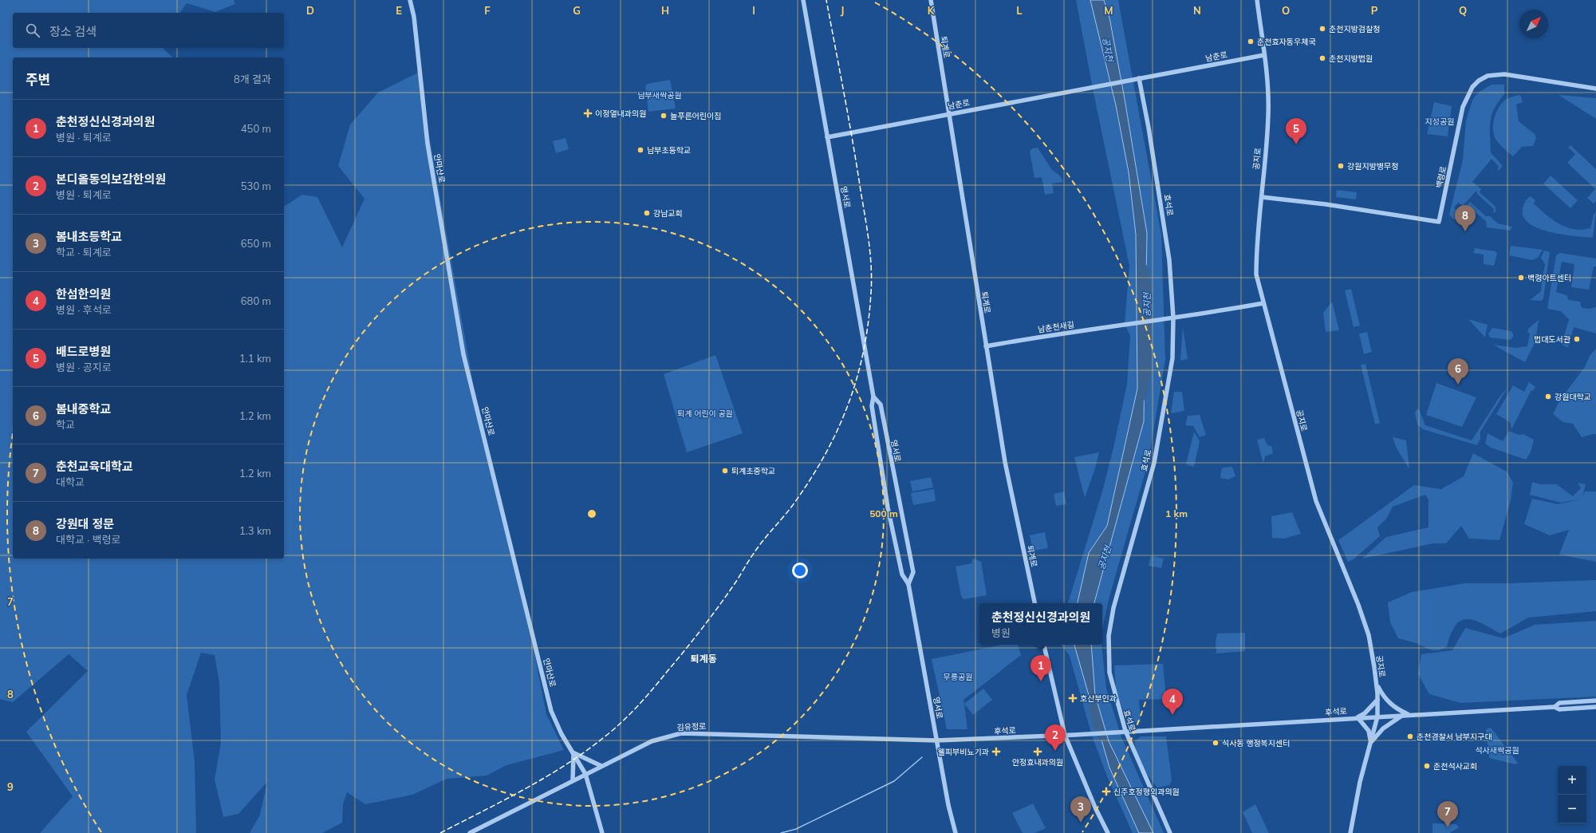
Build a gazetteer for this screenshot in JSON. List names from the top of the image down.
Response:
{
  "streets": {
    "street": [
      "퇴계로",
      "남춘로",
      "공지로",
      "안마산로",
      "백령로",
      "영서로",
      "효석로",
      "남춘천새길",
      "후석로",
      "김유정로"
    ]
  },
  "crossings": [
    ["퇴계로", "남춘로"],
    ["퇴계로", "남춘천새길"],
    ["남춘로", "공지로"],
    ["남춘로", "영서로"],
    ["남춘로", "효석로"],
    ["공지로", "백령로"],
    ["공지로", "후석로"],
    ["안마산로", "김유정로"],
    ["영서로", "후석로"],
    ["영서로", "김유정로"],
    ["효석로", "남춘천새길"],
    ["효석로", "후석로"],
    ["후석로", "김유정로"]
  ],
  "districts": ["퇴계동"],
  "water": ["공지천"],
  "parks": [
    "남부새싹공원",
    "지성공원",
    "퇴계 어린이 공원",
    "무릉공원",
    "석사새싹공원"
  ],
  "places": {
    "other": [
      "춘천지방검찰청",
      "춘천효자동우체국",
      "춘천지방법원",
      "늘푸른어린이집",
      "남부초등학교",
      "강원지방병무청",
      "강남교회",
      "백령아트센터",
      "법대도서관",
      "강원대학교",
      "퇴계초중학교",
      "춘천경찰서 남부지구대",
      "석사동 행정복지센터",
      "춘천석사교회"
    ],
    "health": [
      "이정열내과의원",
      "호산부인과",
      "웰피부비뇨기과",
      "안정효내과의원",
      "신주호정형외과의원"
    ]
  },
  "north": "top right",
  "page": {
    "search": "장소 검색",
    "heading": ["주변", "8개 결과"],
    "list": [
      {
        "mark": "1",
        "name": "춘천정신신경과의원",
        "note": "병원 · 퇴계로",
        "value": "450 m"
      },
      {
        "mark": "2",
        "name": "본디올동의보감한의원",
        "note": "병원 · 퇴계로",
        "value": "530 m"
      },
      {
        "mark": "3",
        "name": "봄내초등학교",
        "note": "학교 · 퇴계로",
        "value": "650 m"
      },
      {
        "mark": "4",
        "name": "한섬한의원",
        "note": "병원 · 후석로",
        "value": "680 m"
      },
      {
        "mark": "5",
        "name": "배드로병원",
        "note": "병원 · 공지로",
        "value": "1.1 km"
      },
      {
        "mark": "6",
        "name": "봄내중학교",
        "note": "학교",
        "value": "1.2 km"
      },
      {
        "mark": "7",
        "name": "춘천교육대학교",
        "note": "대학교",
        "value": "1.2 km"
      },
      {
        "mark": "8",
        "name": "강원대 정문",
        "note": "대학교 · 백령로",
        "value": "1.3 km"
      }
    ],
    "pins": [
      "5",
      "8",
      "6",
      "1",
      "4",
      "2",
      "3",
      "7"
    ],
    "popup": ["춘천정신신경과의원", "병원"],
    "map_buttons": ["+", "−"]
  },
  "grid": {
    "columns": [
      "D",
      "E",
      "F",
      "G",
      "H",
      "I",
      "J",
      "K",
      "L",
      "M",
      "N",
      "O",
      "P",
      "Q"
    ],
    "rows": ["7", "8", "9"]
  },
  "rings": ["500 m", "1 km"]
}
